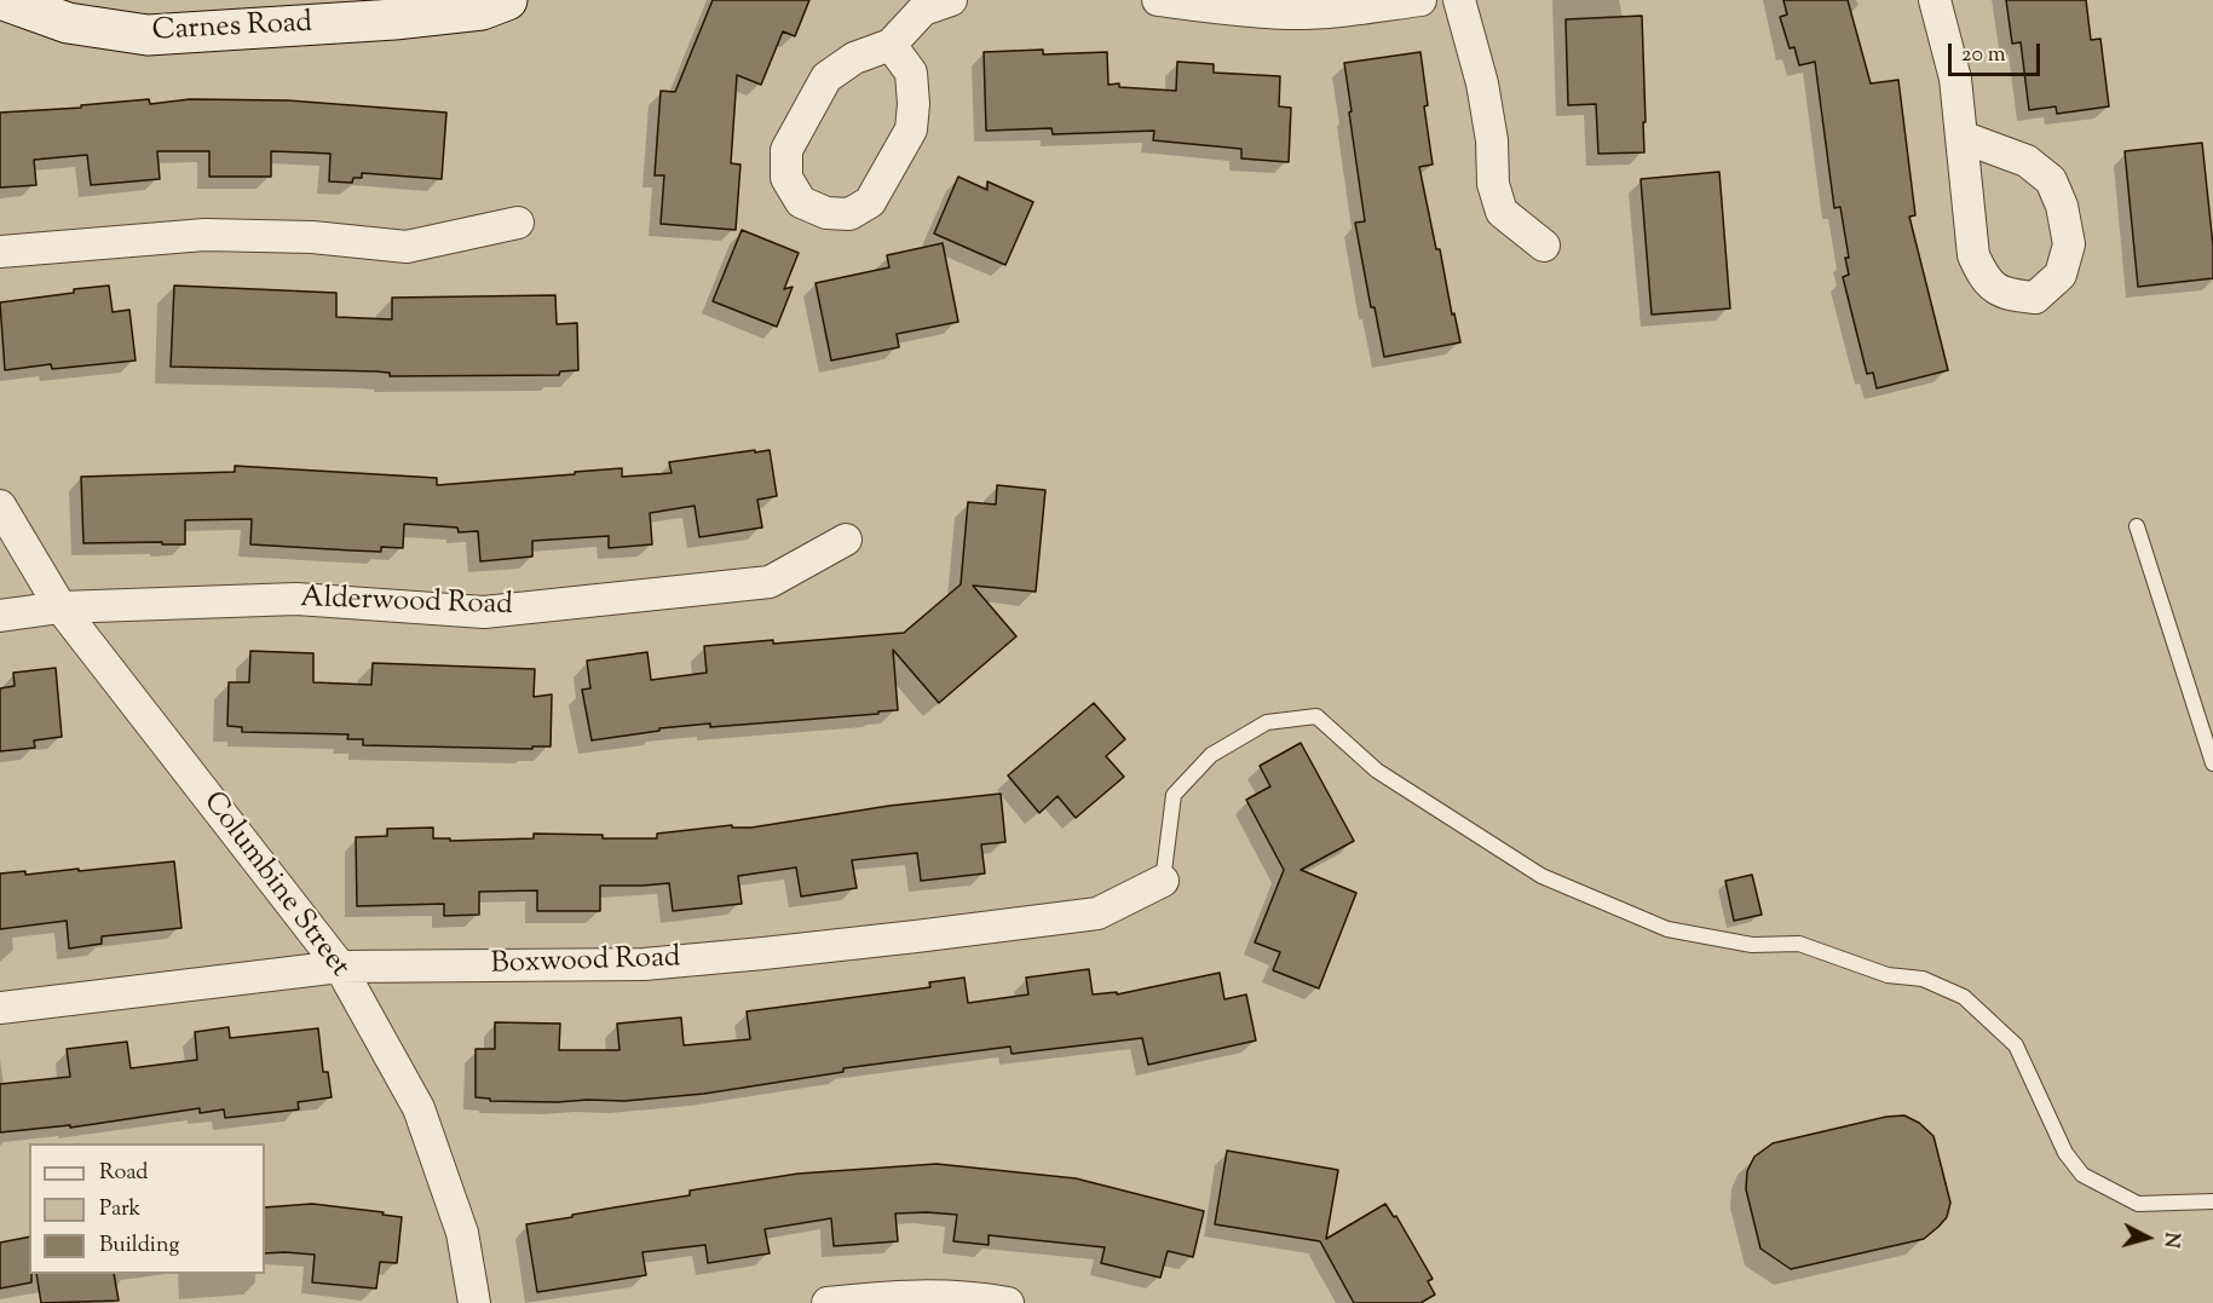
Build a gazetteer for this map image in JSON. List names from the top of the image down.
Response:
{
  "streets": {
    "street": [
      "Carnes Road",
      "Alderwood Road",
      "Columbine Street",
      "Boxwood Road"
    ]
  },
  "crossings": [
    ["Alderwood Road", "Columbine Street"],
    ["Columbine Street", "Boxwood Road"]
  ],
  "legend": ["Road", "Park", "Building"],
  "scale_bar": "20 m",
  "north": "right"
}
